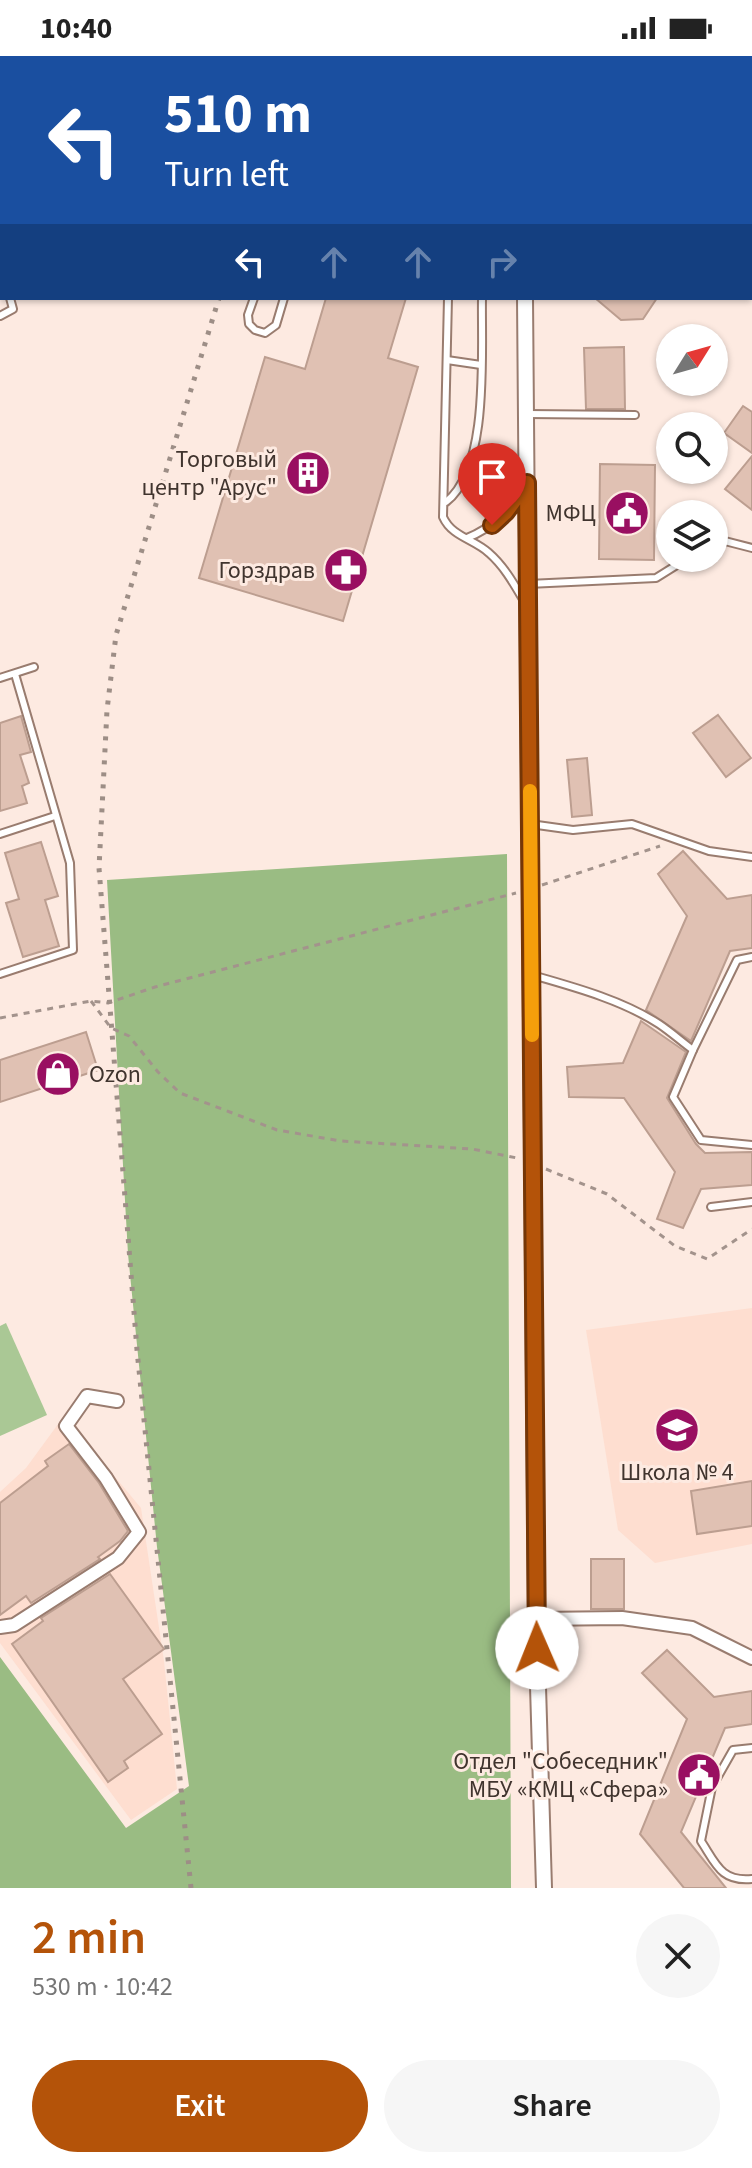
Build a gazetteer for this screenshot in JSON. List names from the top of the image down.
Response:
{
  "places": {
    "building": ["Торговый центр \"Арус\""],
    "public building": ["МФЦ", "Отдел \"Собеседник\" МБУ «КМЦ «Сфера»"],
    "pharmacy": ["Горздрав"],
    "shop": ["Ozon"],
    "school or university": ["Школа № 4"]
  },
  "north": "top right",
  "page": {
    "status": "10:40",
    "turn": ["510 m", "Turn left"],
    "heading": ["2 min", "530 m · 10:42"],
    "buttons": ["Exit", "Share"]
  }
}
